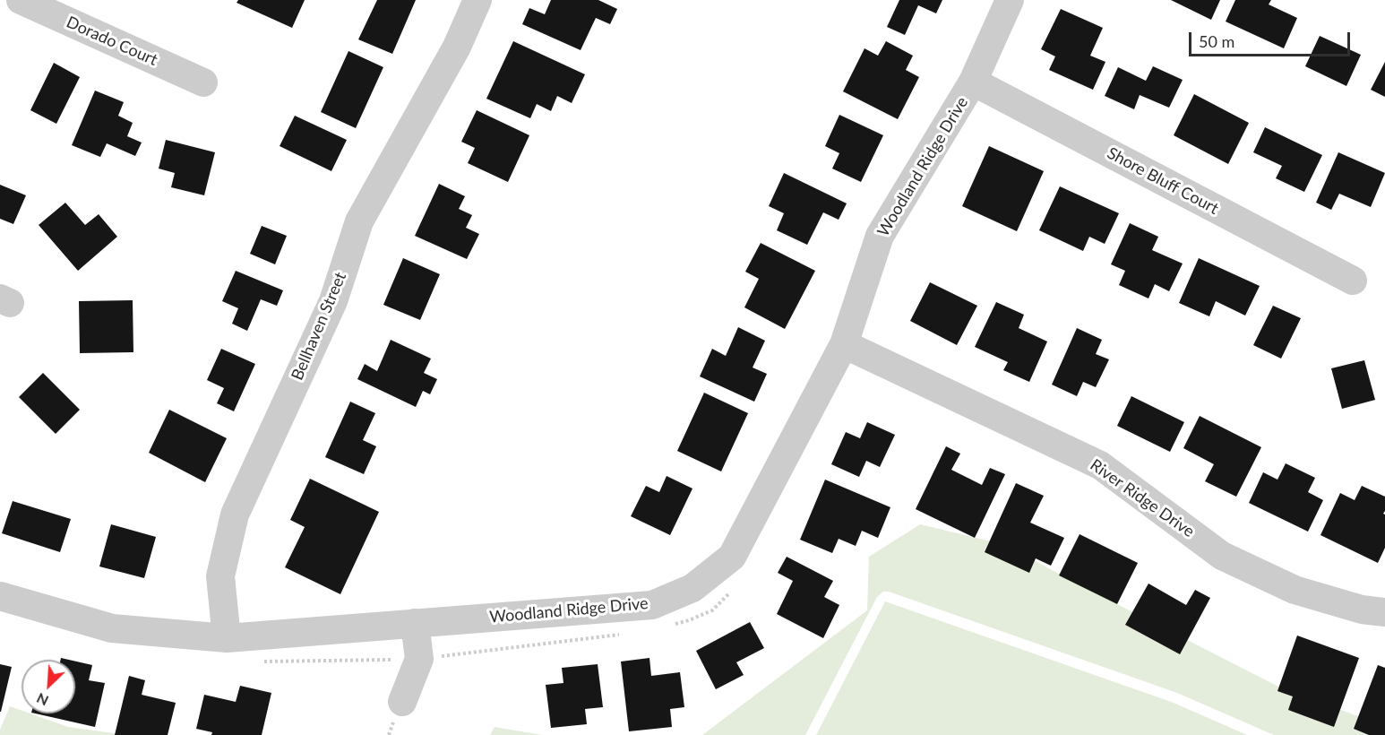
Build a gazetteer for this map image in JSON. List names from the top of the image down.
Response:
{
  "streets": {
    "street": [
      "Dorado Court",
      "Woodland Ridge Drive",
      "Shore Bluff Court",
      "Bellhaven Street",
      "River Ridge Drive"
    ]
  },
  "crossings": [
    ["Woodland Ridge Drive", "Shore Bluff Court"],
    ["Woodland Ridge Drive", "Bellhaven Street"],
    ["Woodland Ridge Drive", "River Ridge Drive"]
  ],
  "scale_bar": "50 m",
  "north": "bottom left"
}
